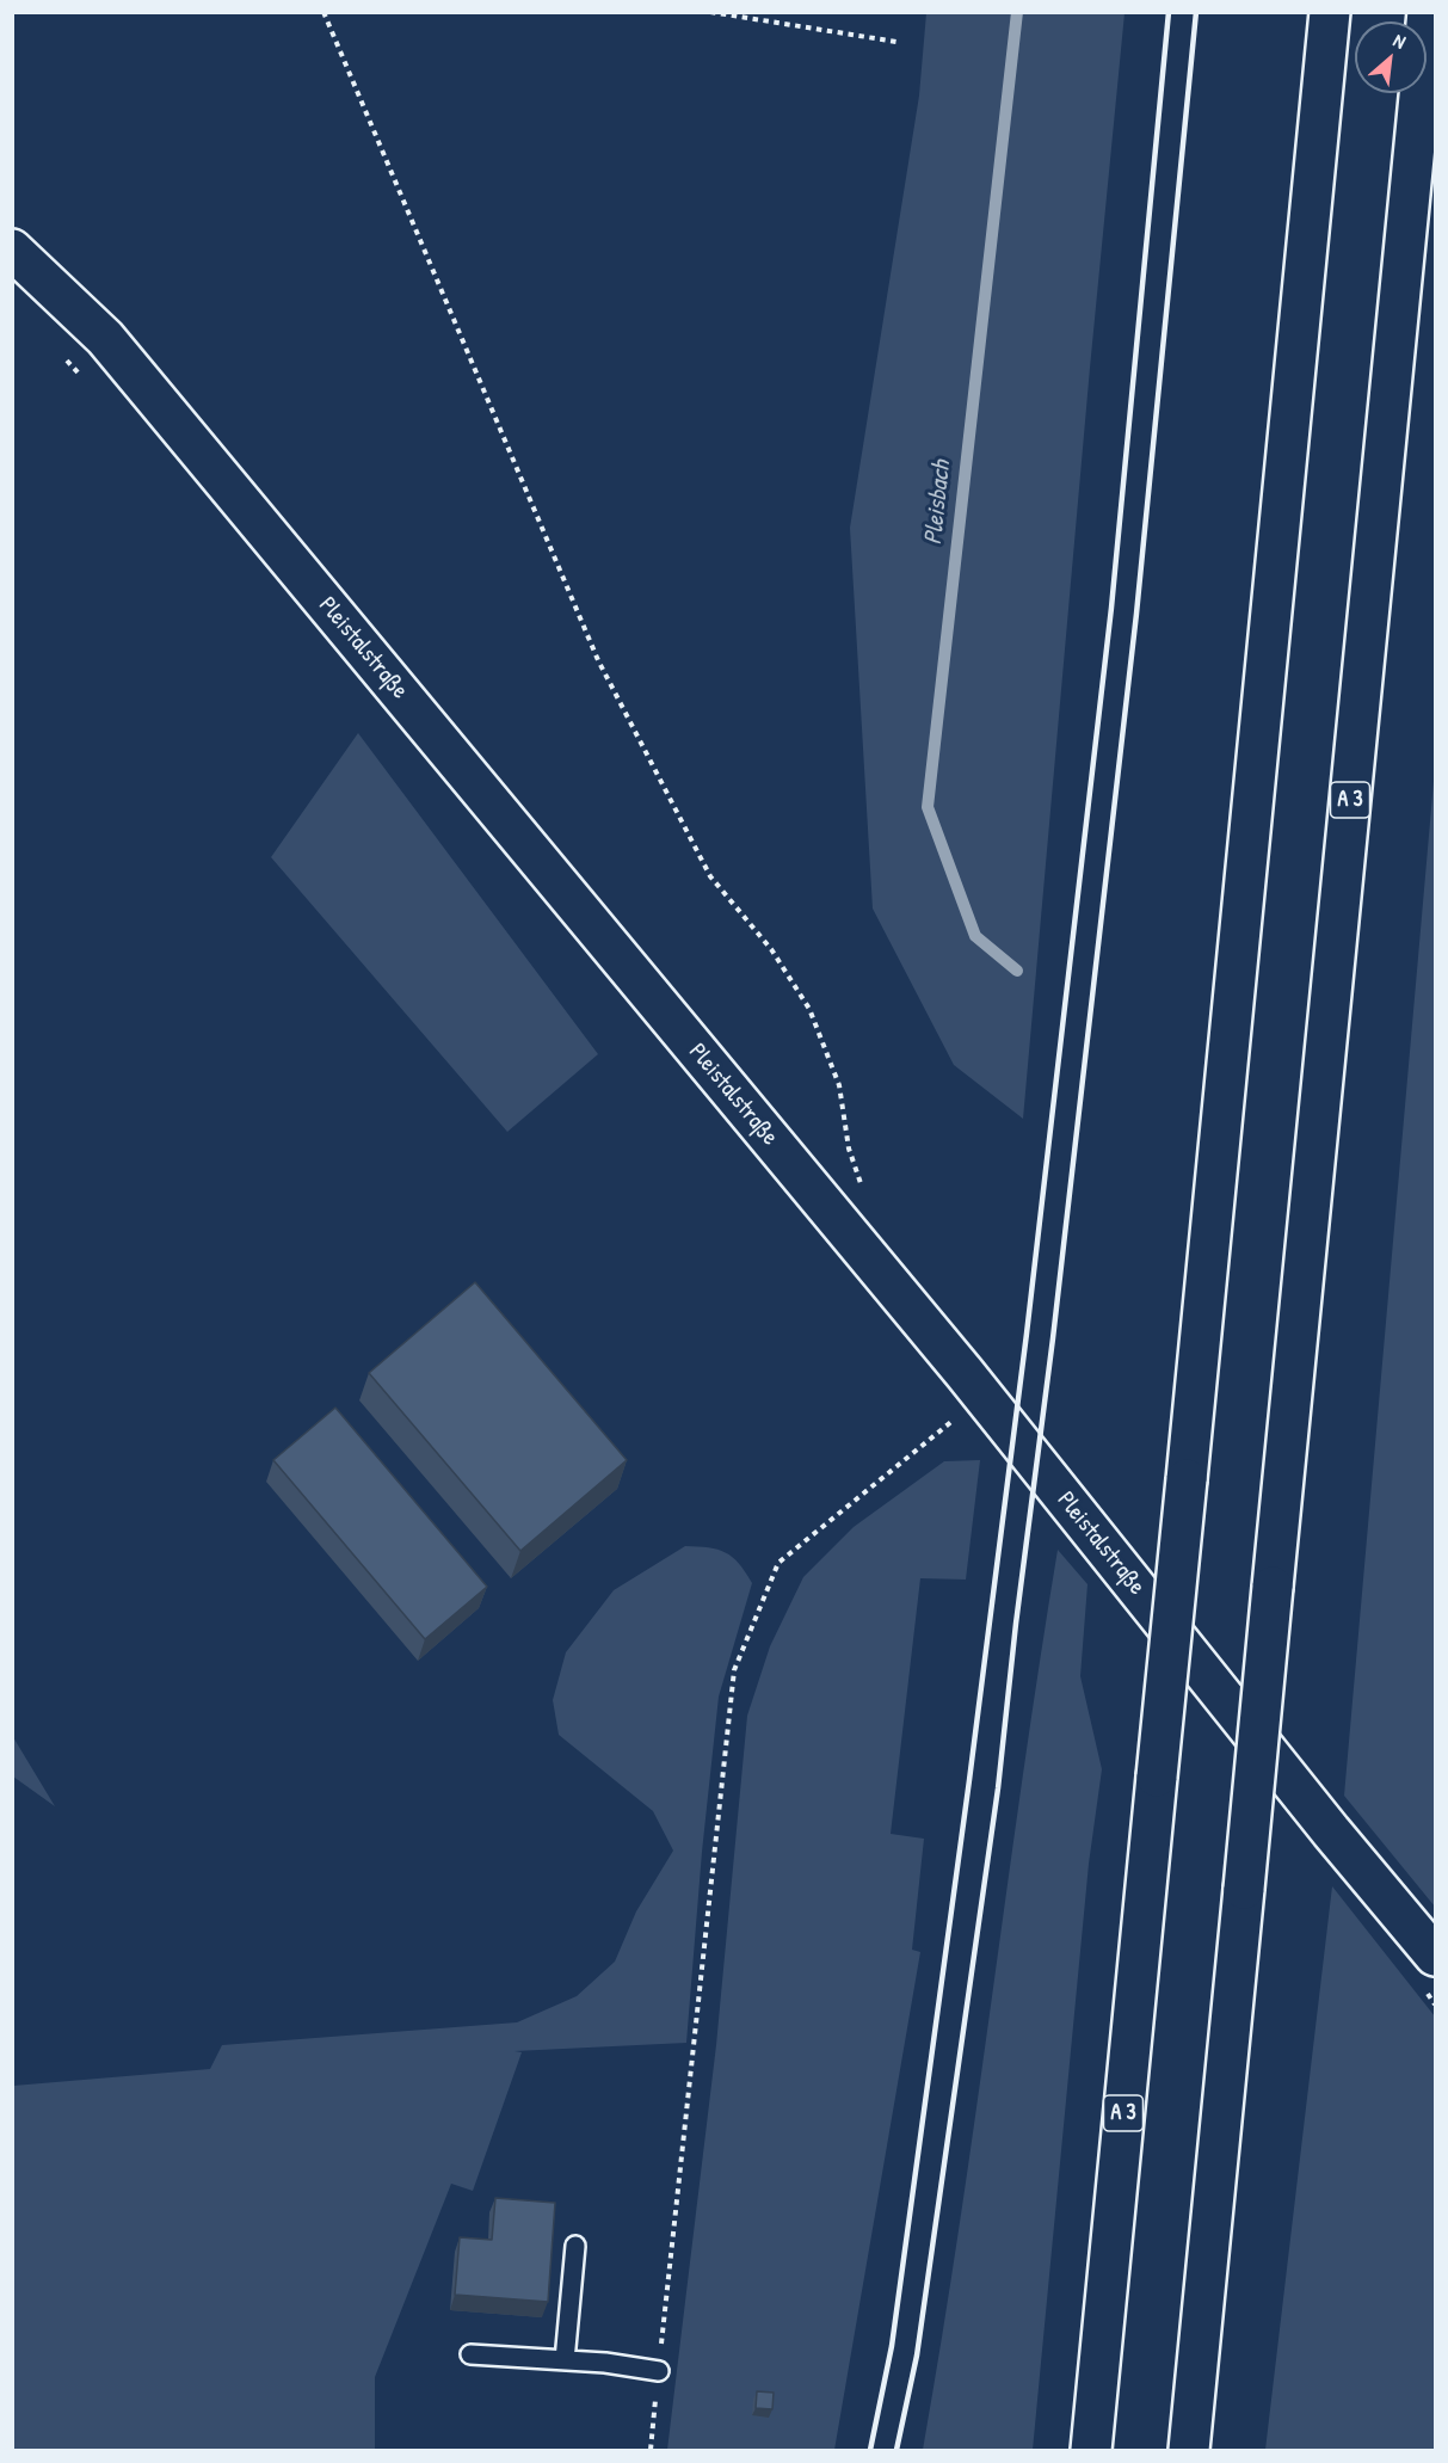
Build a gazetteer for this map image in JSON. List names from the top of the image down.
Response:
{
  "streets": {
    "main road": ["Pleistalstraße", "A 3"]
  },
  "water": ["Pleisbach"],
  "north": "top right"
}
